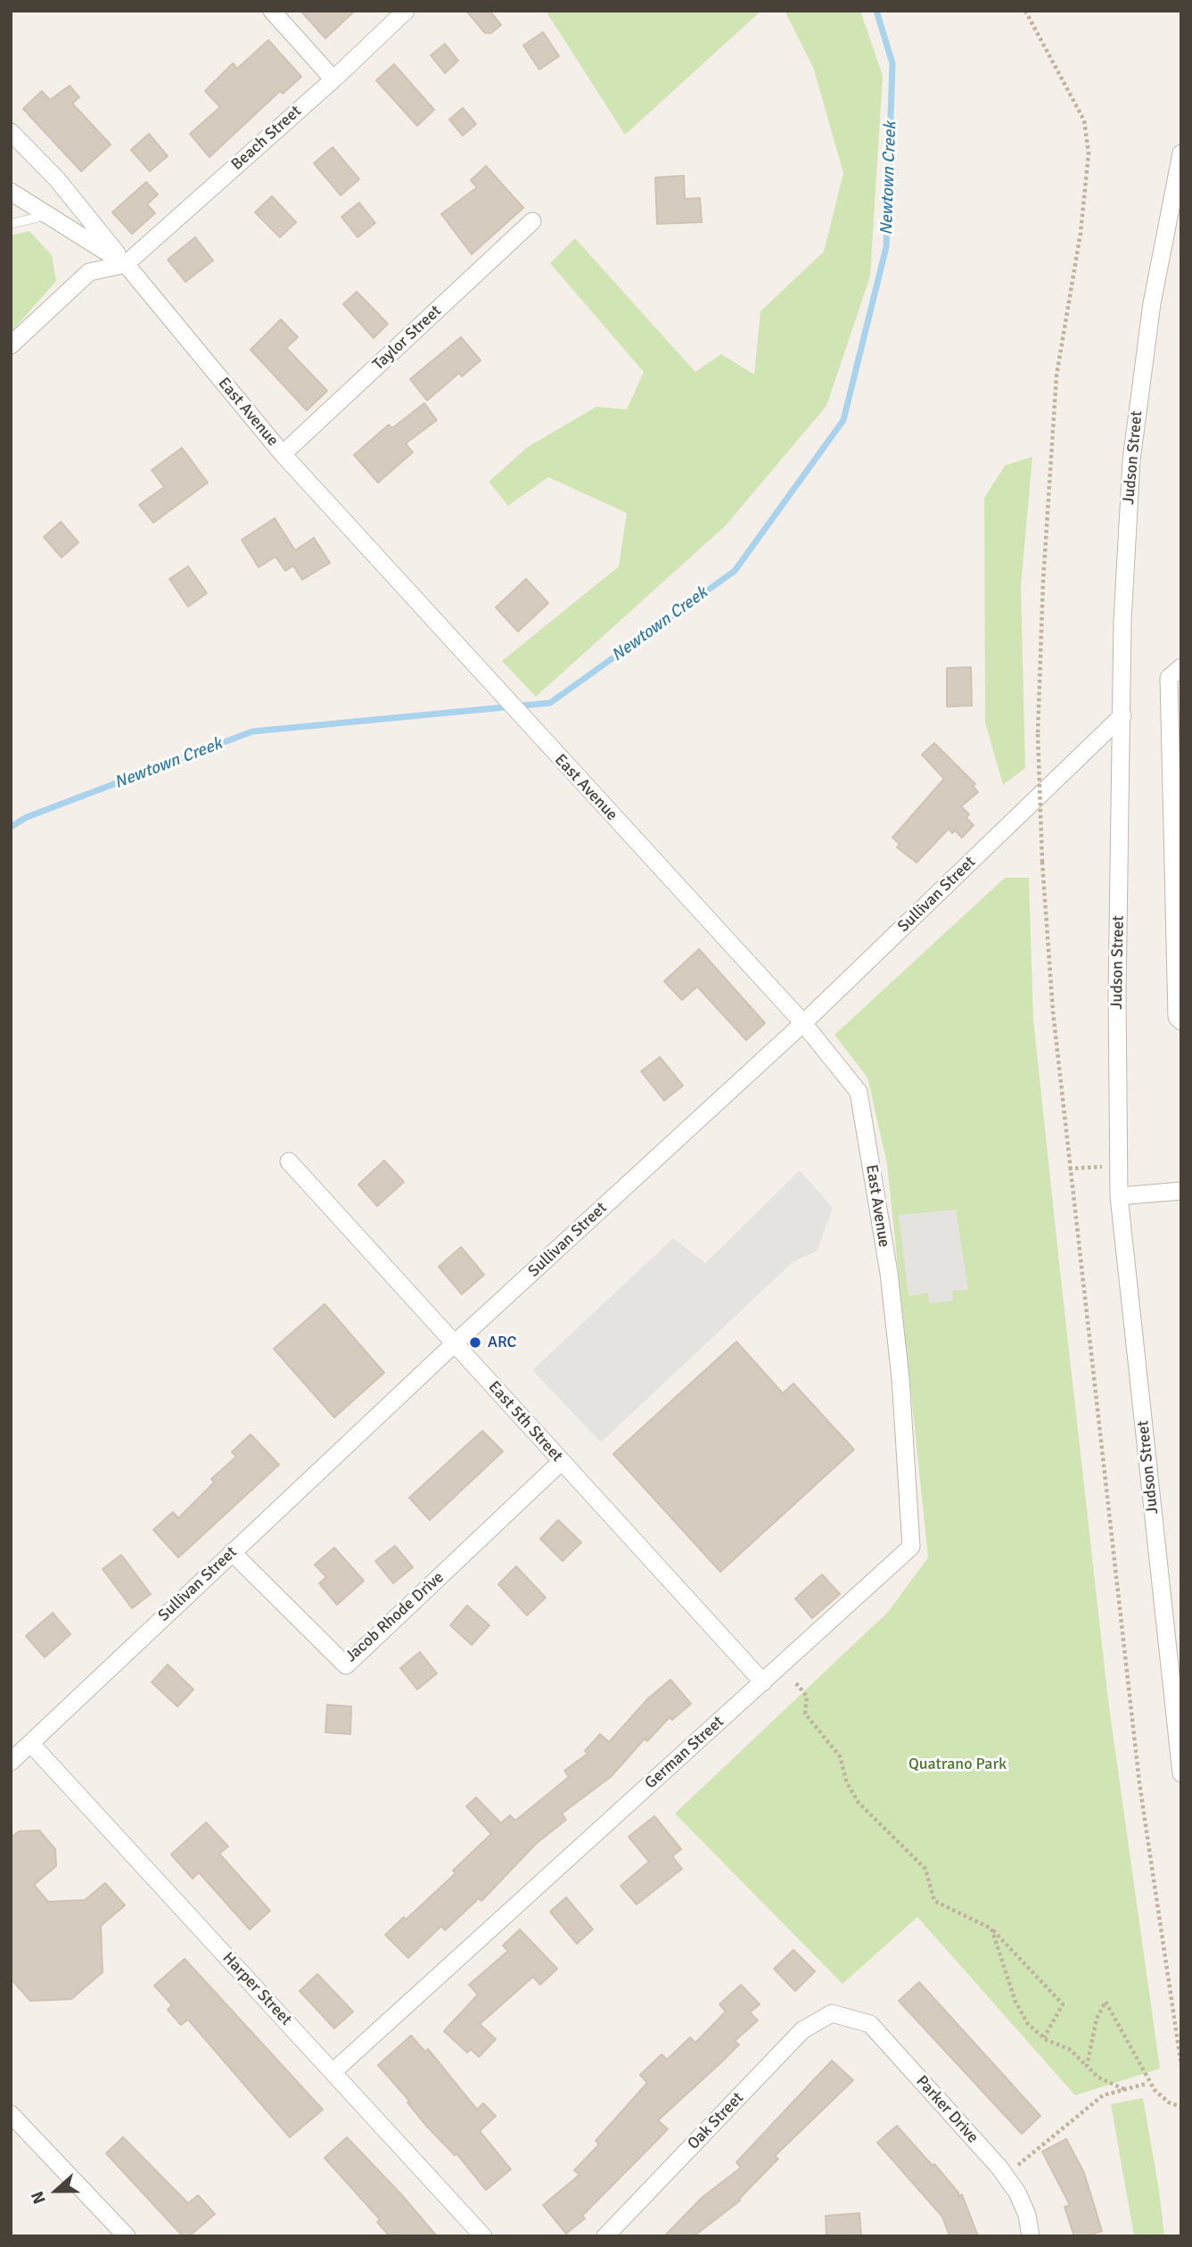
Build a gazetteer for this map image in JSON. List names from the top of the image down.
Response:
{
  "streets": {
    "street": [
      "Beach Street",
      "Taylor Street",
      "East Avenue",
      "Judson Street",
      "Sullivan Street",
      "East 5th Street",
      "Jacob Rhode Drive",
      "German Street",
      "Harper Street",
      "Parker Drive",
      "Oak Street"
    ]
  },
  "crossings": [
    ["Beach Street", "East Avenue"],
    ["Taylor Street", "East Avenue"],
    ["East Avenue", "Sullivan Street"],
    ["East Avenue", "German Street"],
    ["Judson Street", "Sullivan Street"],
    ["Sullivan Street", "East 5th Street"],
    ["Sullivan Street", "Jacob Rhode Drive"],
    ["Sullivan Street", "Harper Street"],
    ["East 5th Street", "Jacob Rhode Drive"],
    ["East 5th Street", "German Street"],
    ["German Street", "Harper Street"],
    ["Parker Drive", "Oak Street"]
  ],
  "water": ["Newtown Creek"],
  "parks": ["Quatrano Park"],
  "places": ["ARC"],
  "north": "left"
}
